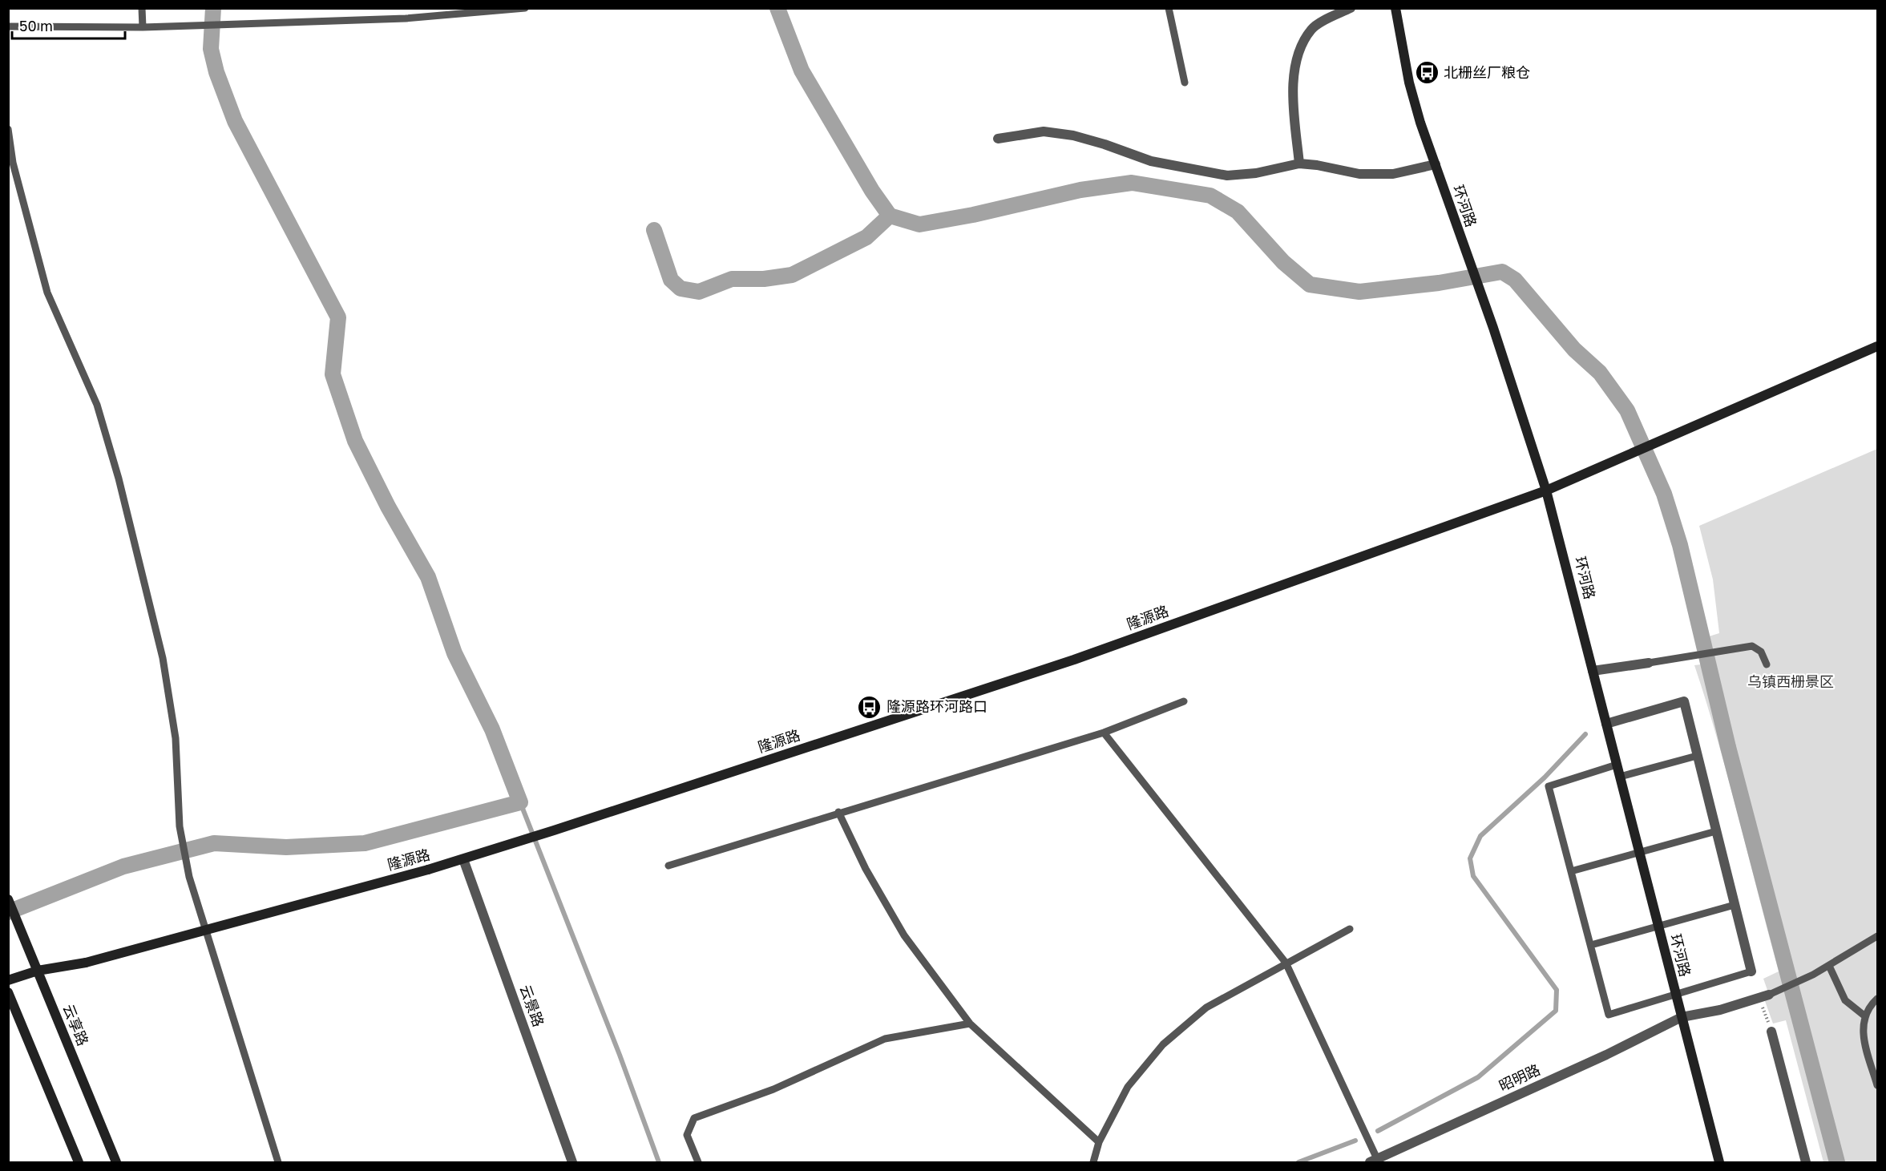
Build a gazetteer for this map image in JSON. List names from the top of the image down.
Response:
{
  "streets": {
    "street": [
      "环河路",
      "隆源路",
      "云景路",
      "云享路",
      "昭明路"
    ]
  },
  "crossings": [
    ["环河路", "隆源路"],
    ["环河路", "昭明路"],
    ["隆源路", "云景路"],
    ["隆源路", "云享路"]
  ],
  "parks": ["乌镇西栅景区"],
  "places": {
    "bus stop": ["北栅丝厂粮仓", "隆源路环河路口"]
  },
  "scale_bar": "50 m"
}
